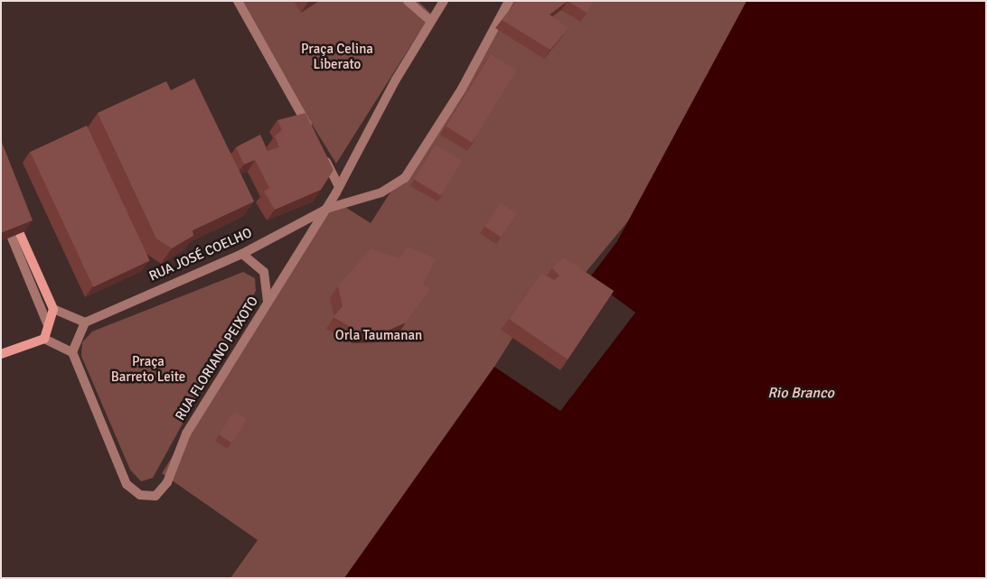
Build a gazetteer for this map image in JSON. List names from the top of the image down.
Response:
{
  "streets": {
    "street": ["RUA JOSÉ COELHO", "RUA FLORIANO PEIXOTO"]
  },
  "crossings": [
    ["RUA JOSÉ COELHO", "RUA FLORIANO PEIXOTO"]
  ],
  "water": ["Rio Branco"],
  "parks": ["Praça Celina Liberato", "Orla Taumanan", "Praça Barreto Leite"]
}
